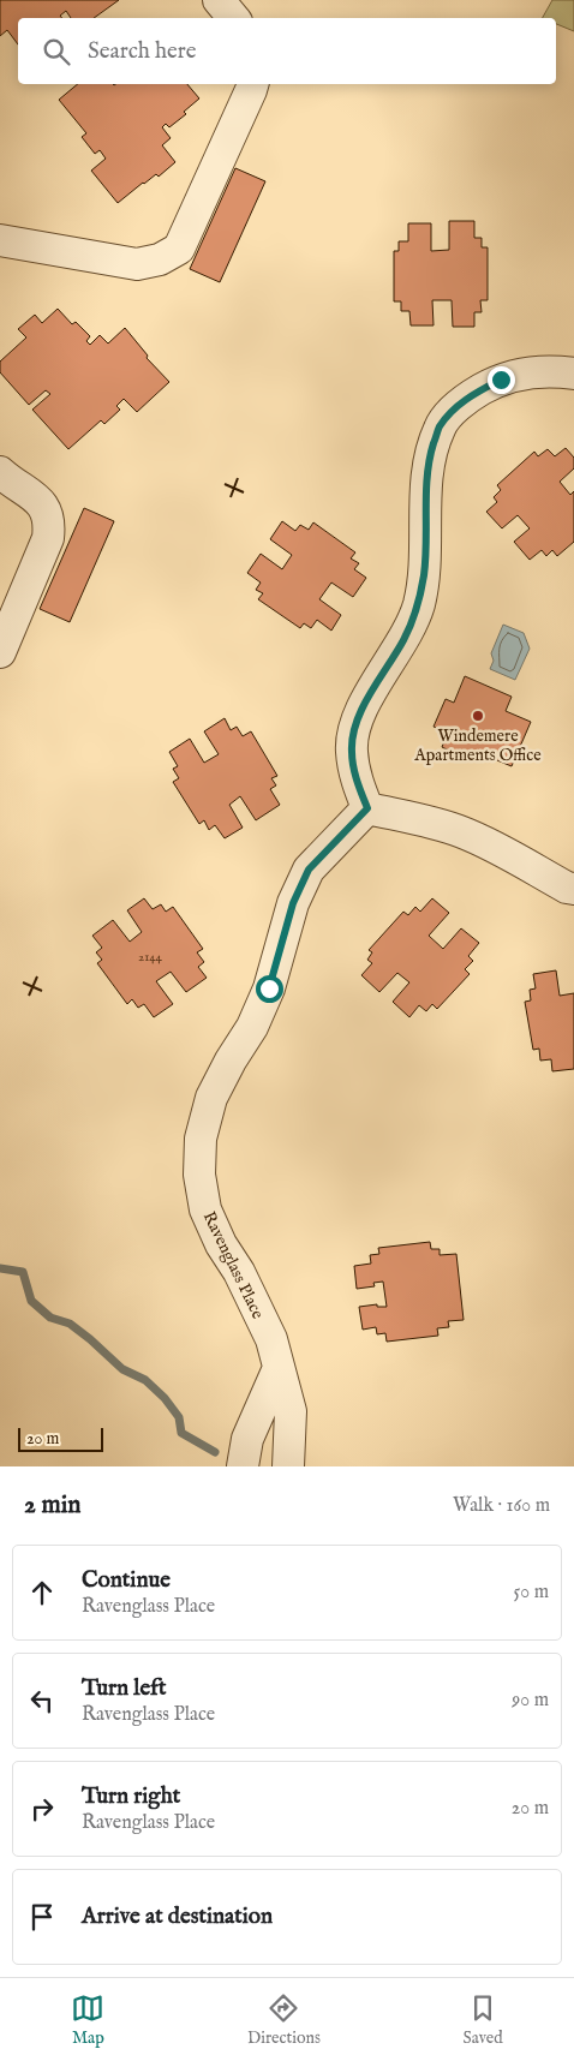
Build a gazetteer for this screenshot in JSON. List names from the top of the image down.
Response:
{
  "streets": {
    "street": ["Ravenglass Place"]
  },
  "places": ["Windemere Apartments Office"],
  "house_numbers": ["2144"],
  "scale_bar": "20 m",
  "page": {
    "search": "Search here",
    "scale": "20 m",
    "heading": ["2 min", "Walk · 160 m"],
    "list": [
      ["Continue", "Ravenglass Place", "50 m"],
      ["Turn left", "Ravenglass Place", "90 m"],
      ["Turn right", "Ravenglass Place", "20 m"],
      "Arrive at destination"
    ],
    "nav": ["Map", "Directions", "Saved"]
  }
}
